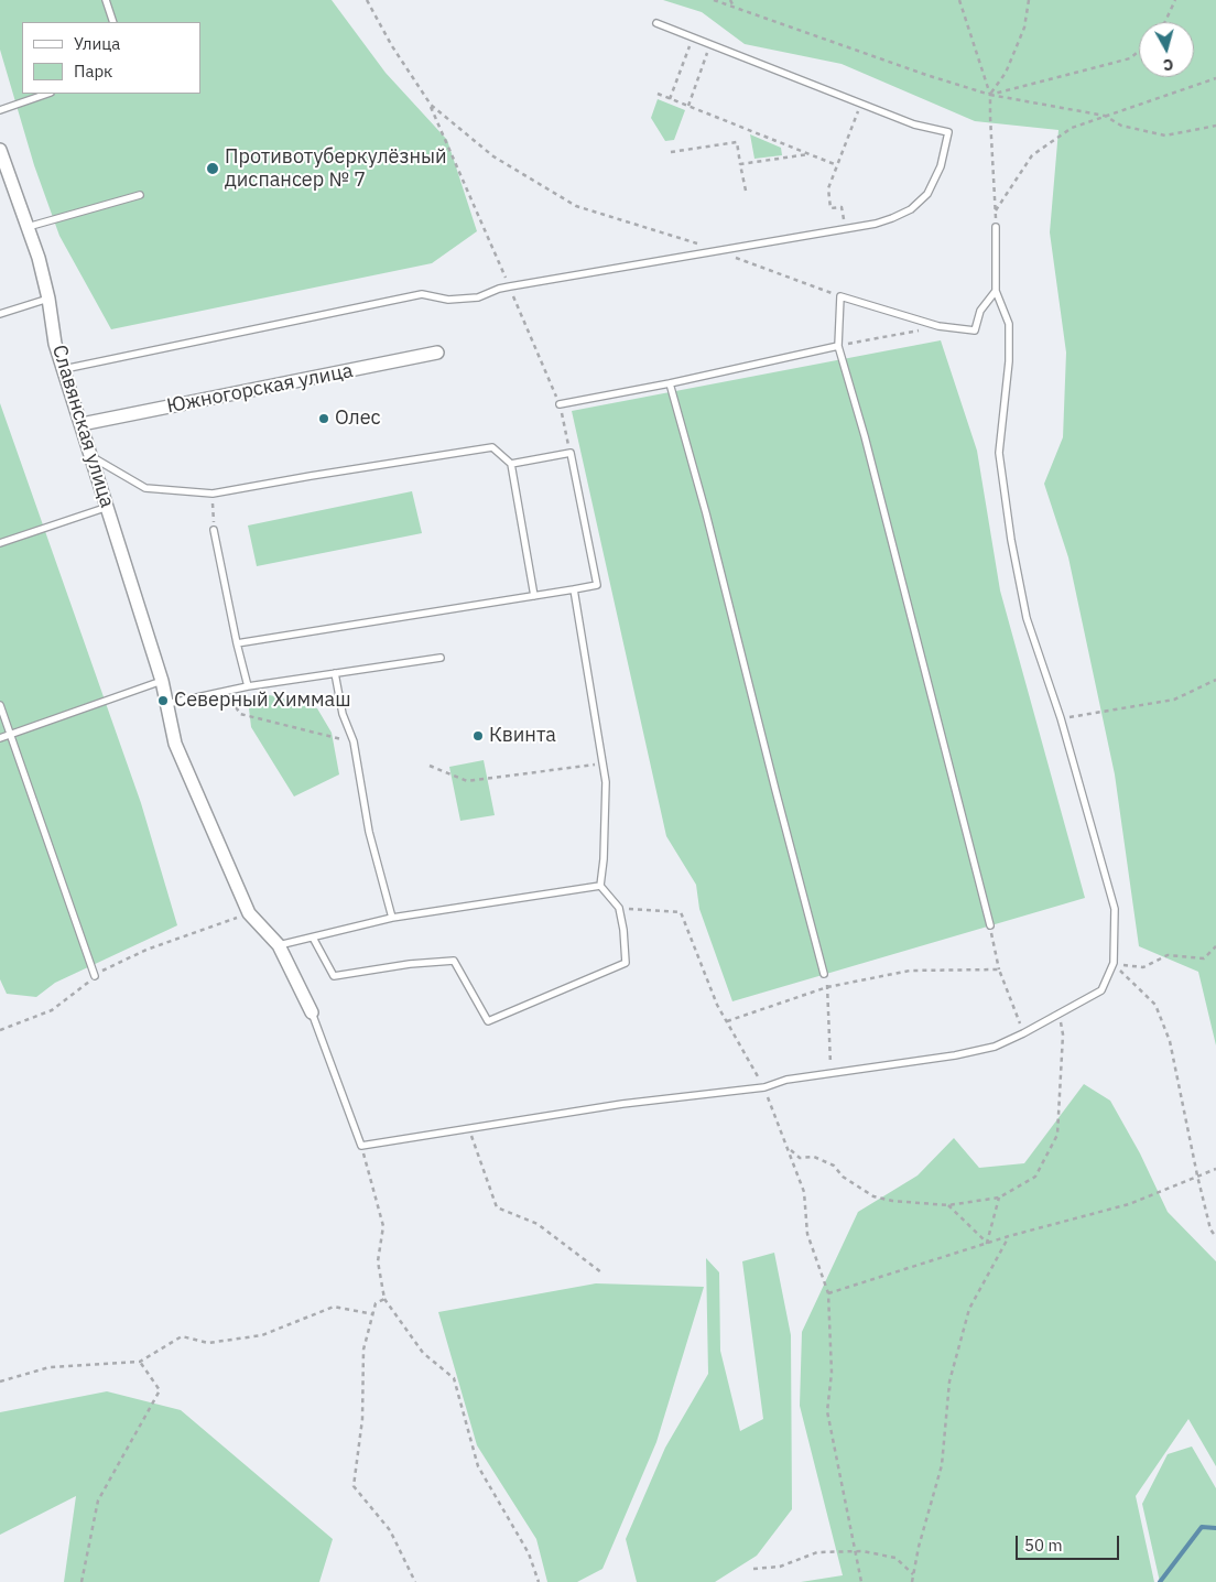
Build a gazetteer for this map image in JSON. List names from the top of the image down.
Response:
{
  "streets": {
    "street": ["Южногорская улица", "Славянская улица"]
  },
  "crossings": [
    ["Южногорская улица", "Славянская улица"]
  ],
  "places": [
    "Противотуберкулёзный диспансер № 7",
    "Олес",
    "Северный Химмаш",
    "Квинта"
  ],
  "legend": ["Улица", "Парк"],
  "scale_bar": "50 m",
  "north": "bottom"
}
